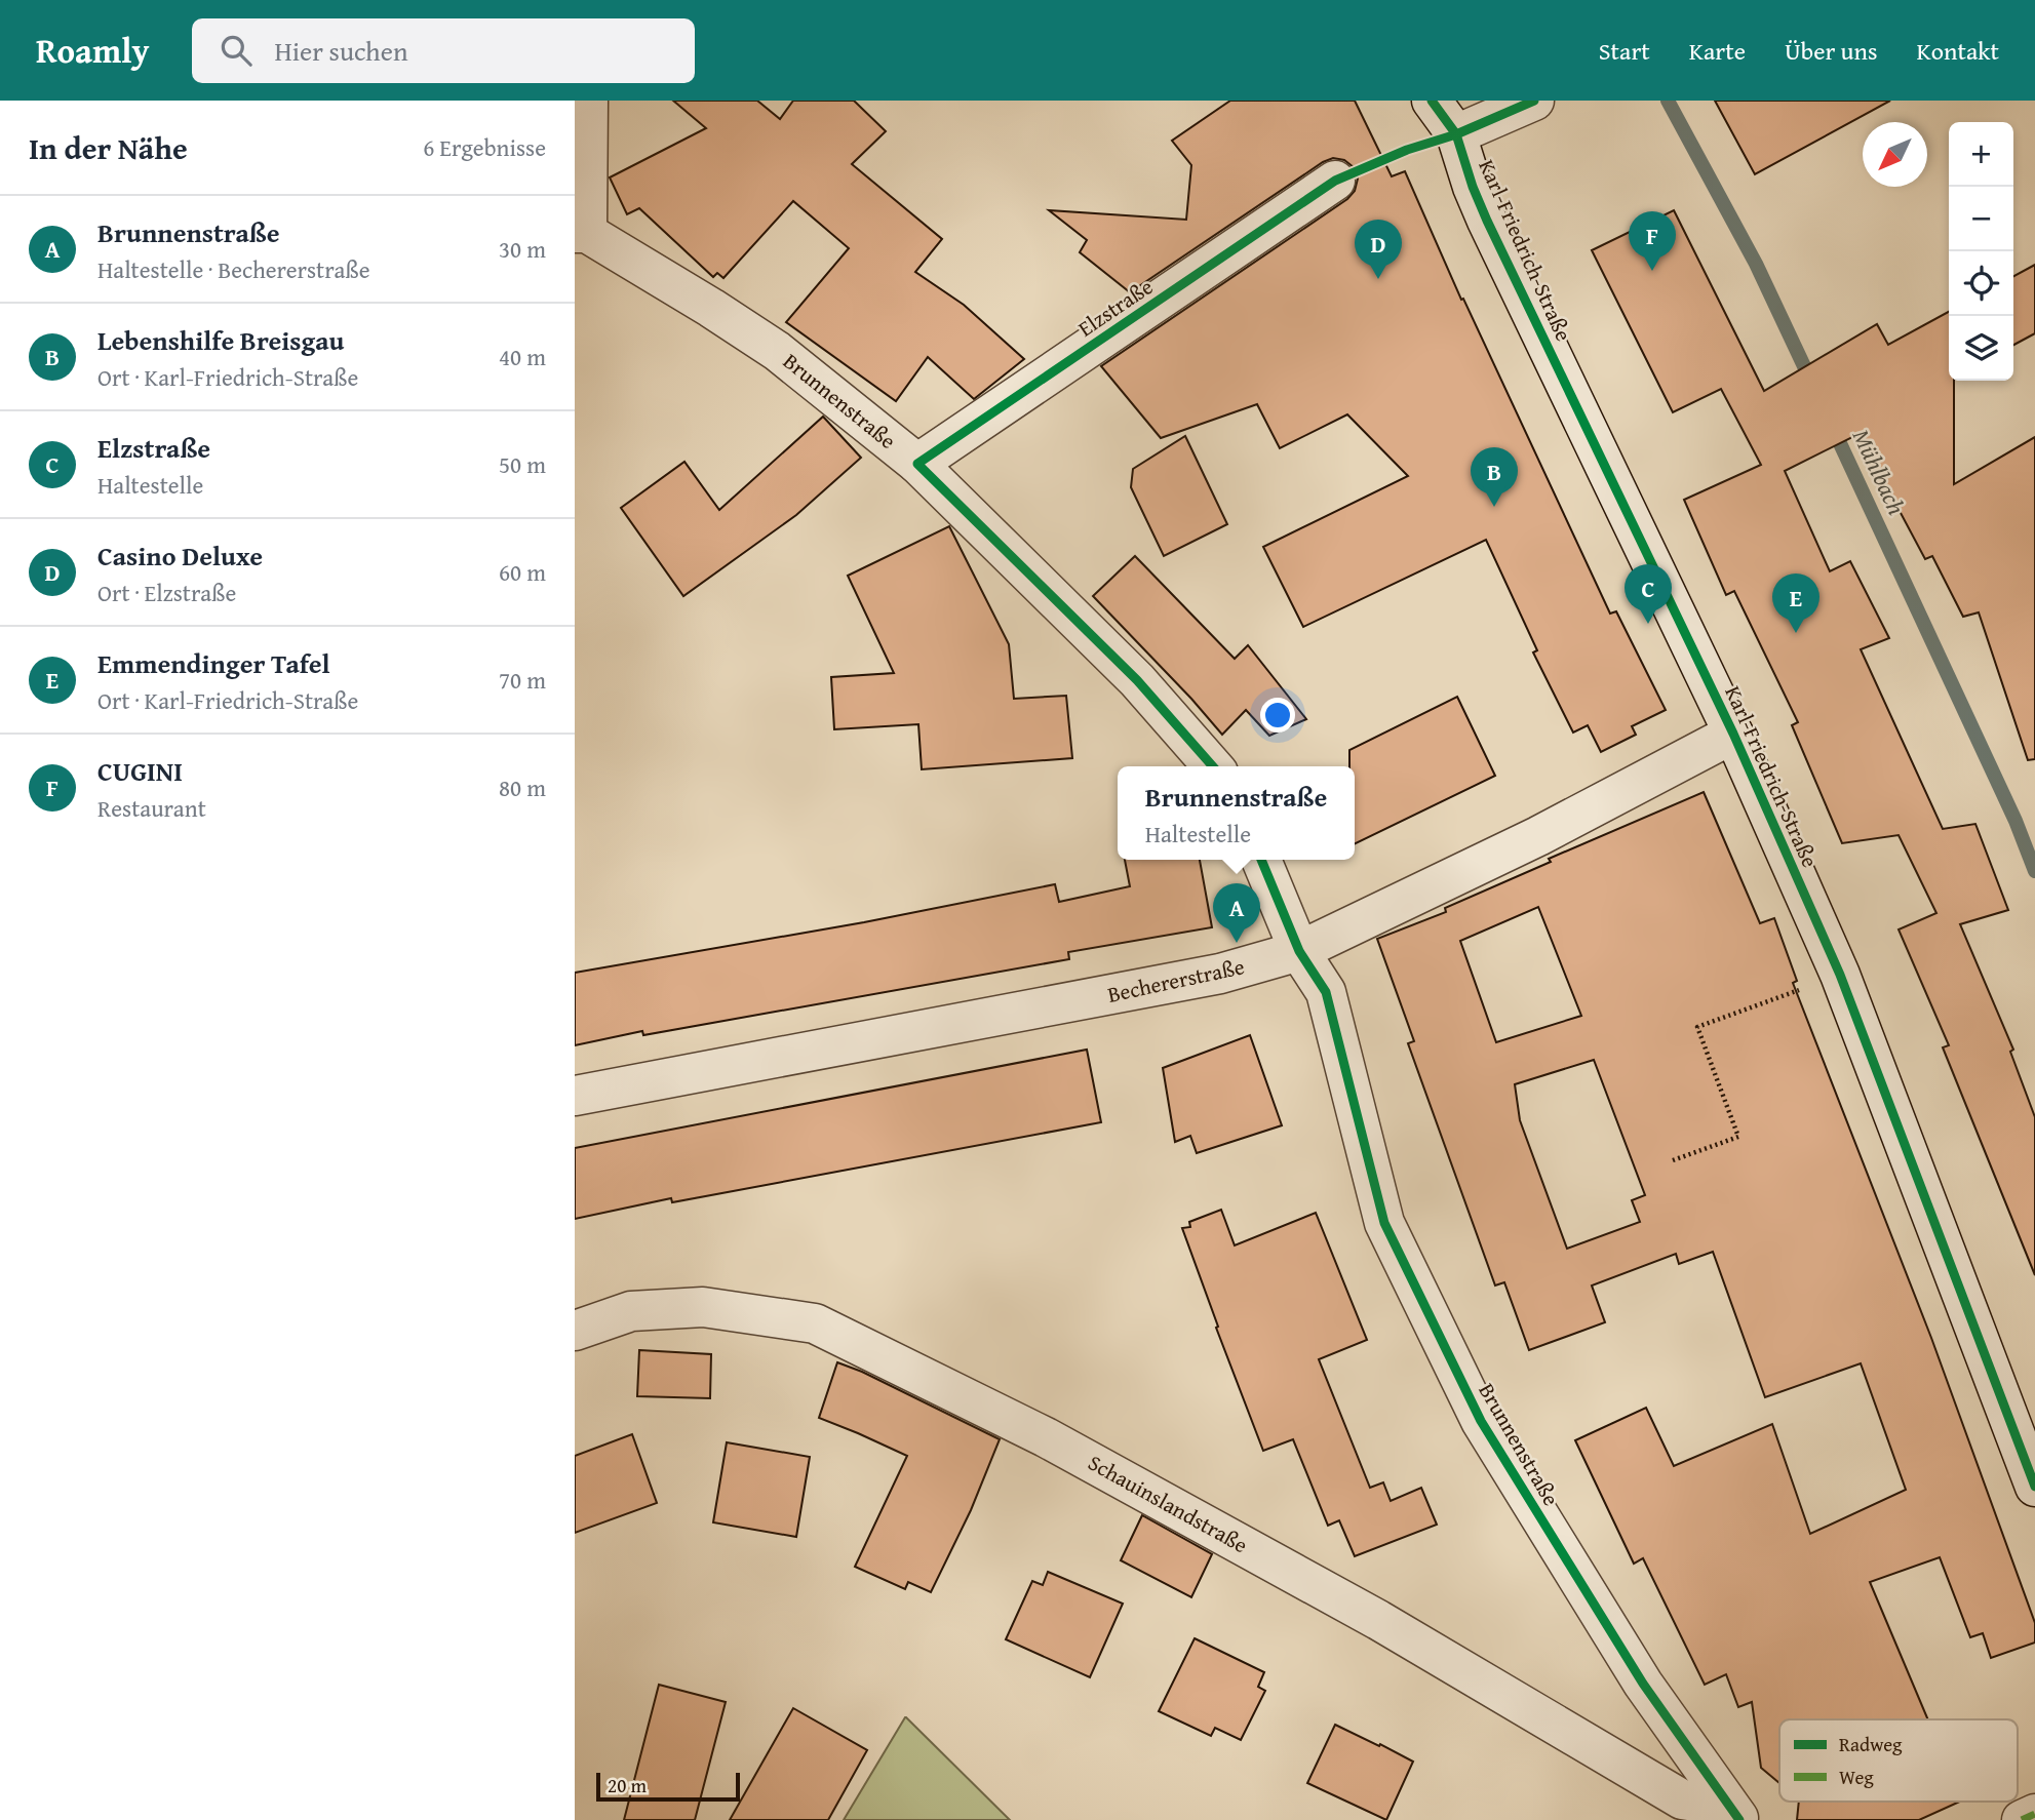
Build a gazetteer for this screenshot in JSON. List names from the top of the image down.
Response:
{
  "streets": {
    "street": [
      "Karl-Friedrich-Straße",
      "Elzstraße",
      "Brunnenstraße",
      "Bechererstraße",
      "Schauinslandstraße"
    ]
  },
  "crossings": [
    ["Karl-Friedrich-Straße", "Bechererstraße"],
    ["Elzstraße", "Brunnenstraße"],
    ["Brunnenstraße", "Bechererstraße"],
    ["Brunnenstraße", "Schauinslandstraße"]
  ],
  "water": ["Mühlbach"],
  "legend": ["Radweg", "Weg"],
  "scale_bar": "20 m",
  "north": "bottom left",
  "page": {
    "header": "Roamly",
    "search": "Hier suchen",
    "nav": [
      "Start",
      "Karte",
      "Über uns",
      "Kontakt"
    ],
    "heading": ["In der Nähe", "6 Ergebnisse"],
    "map_buttons": ["+", "−"],
    "list": [
      {
        "mark": "A",
        "name": "Brunnenstraße",
        "note": "Haltestelle · Bechererstraße",
        "value": "30 m"
      },
      {
        "mark": "B",
        "name": "Lebenshilfe Breisgau",
        "note": "Ort · Karl-Friedrich-Straße",
        "value": "40 m"
      },
      {
        "mark": "C",
        "name": "Elzstraße",
        "note": "Haltestelle",
        "value": "50 m"
      },
      {
        "mark": "D",
        "name": "Casino Deluxe",
        "note": "Ort · Elzstraße",
        "value": "60 m"
      },
      {
        "mark": "E",
        "name": "Emmendinger Tafel",
        "note": "Ort · Karl-Friedrich-Straße",
        "value": "70 m"
      },
      {
        "mark": "F",
        "name": "CUGINI",
        "note": "Restaurant",
        "value": "80 m"
      }
    ],
    "pins": [
      "F",
      "D",
      "B",
      "C",
      "E",
      "A"
    ],
    "popup": ["Brunnenstraße", "Haltestelle"],
    "scale": "20 m"
  }
}
